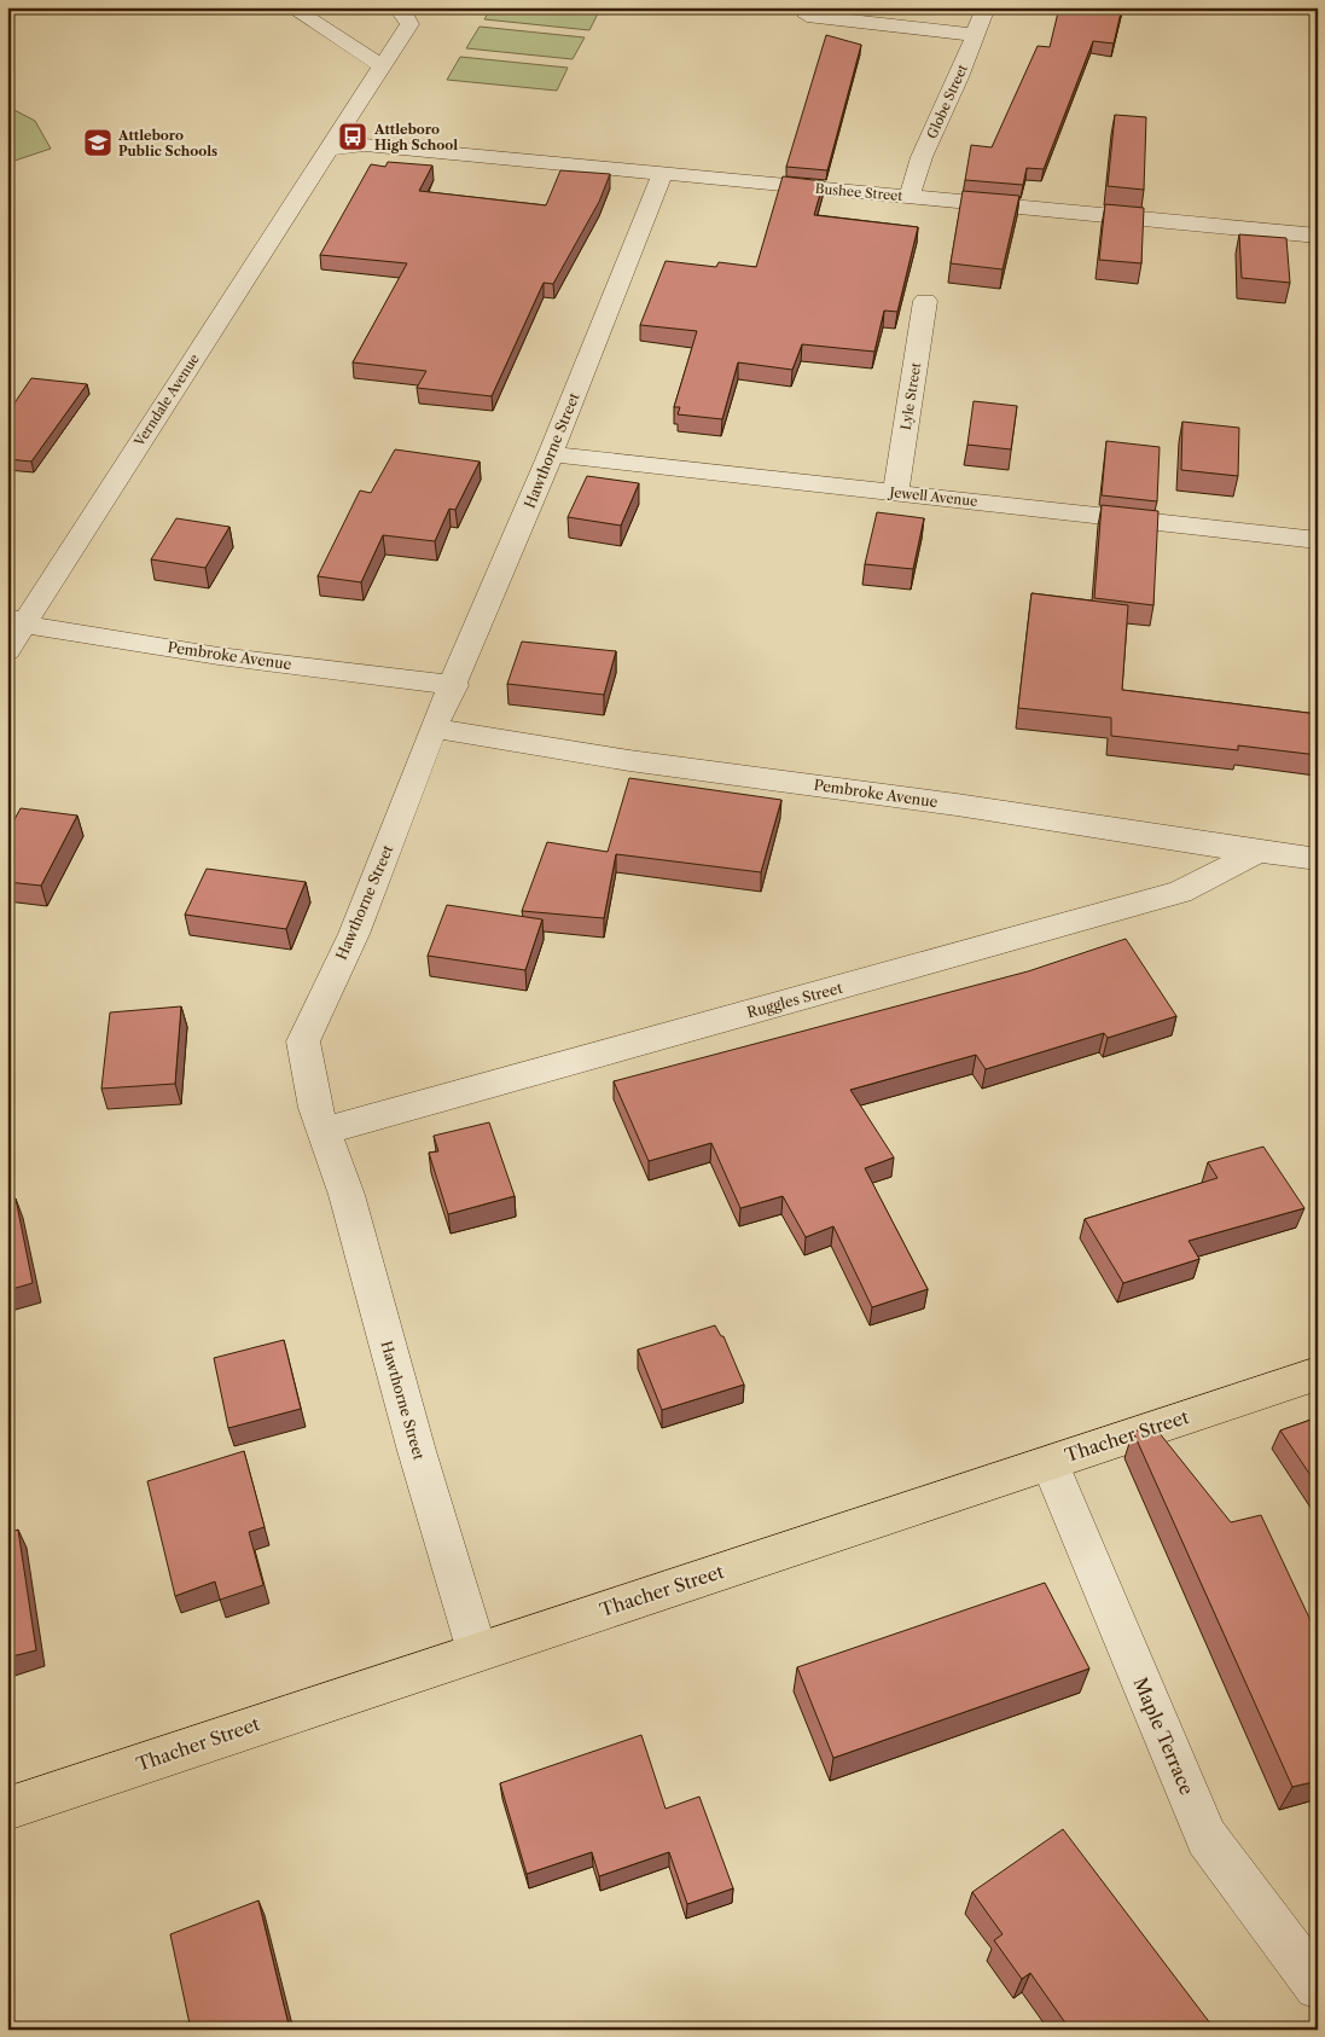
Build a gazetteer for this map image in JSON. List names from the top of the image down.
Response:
{
  "streets": {
    "highway": ["Thacher Street"],
    "street": [
      "Globe Street",
      "Bushee Street",
      "Lyle Street",
      "Verndale Avenue",
      "Hawthorne Street",
      "Jewell Avenue",
      "Pembroke Avenue",
      "Ruggles Street",
      "Maple Terrace"
    ]
  },
  "crossings": [
    ["Globe Street", "Bushee Street"],
    ["Bushee Street", "Verndale Avenue"],
    ["Bushee Street", "Hawthorne Street"],
    ["Lyle Street", "Jewell Avenue"],
    ["Verndale Avenue", "Pembroke Avenue"],
    ["Hawthorne Street", "Jewell Avenue"],
    ["Hawthorne Street", "Pembroke Avenue"],
    ["Hawthorne Street", "Ruggles Street"],
    ["Hawthorne Street", "Thacher Street"],
    ["Pembroke Avenue", "Ruggles Street"],
    ["Thacher Street", "Maple Terrace"]
  ],
  "places": {
    "bus stop": ["Attleboro High School"],
    "school or university": ["Attleboro Public Schools"]
  }
}
